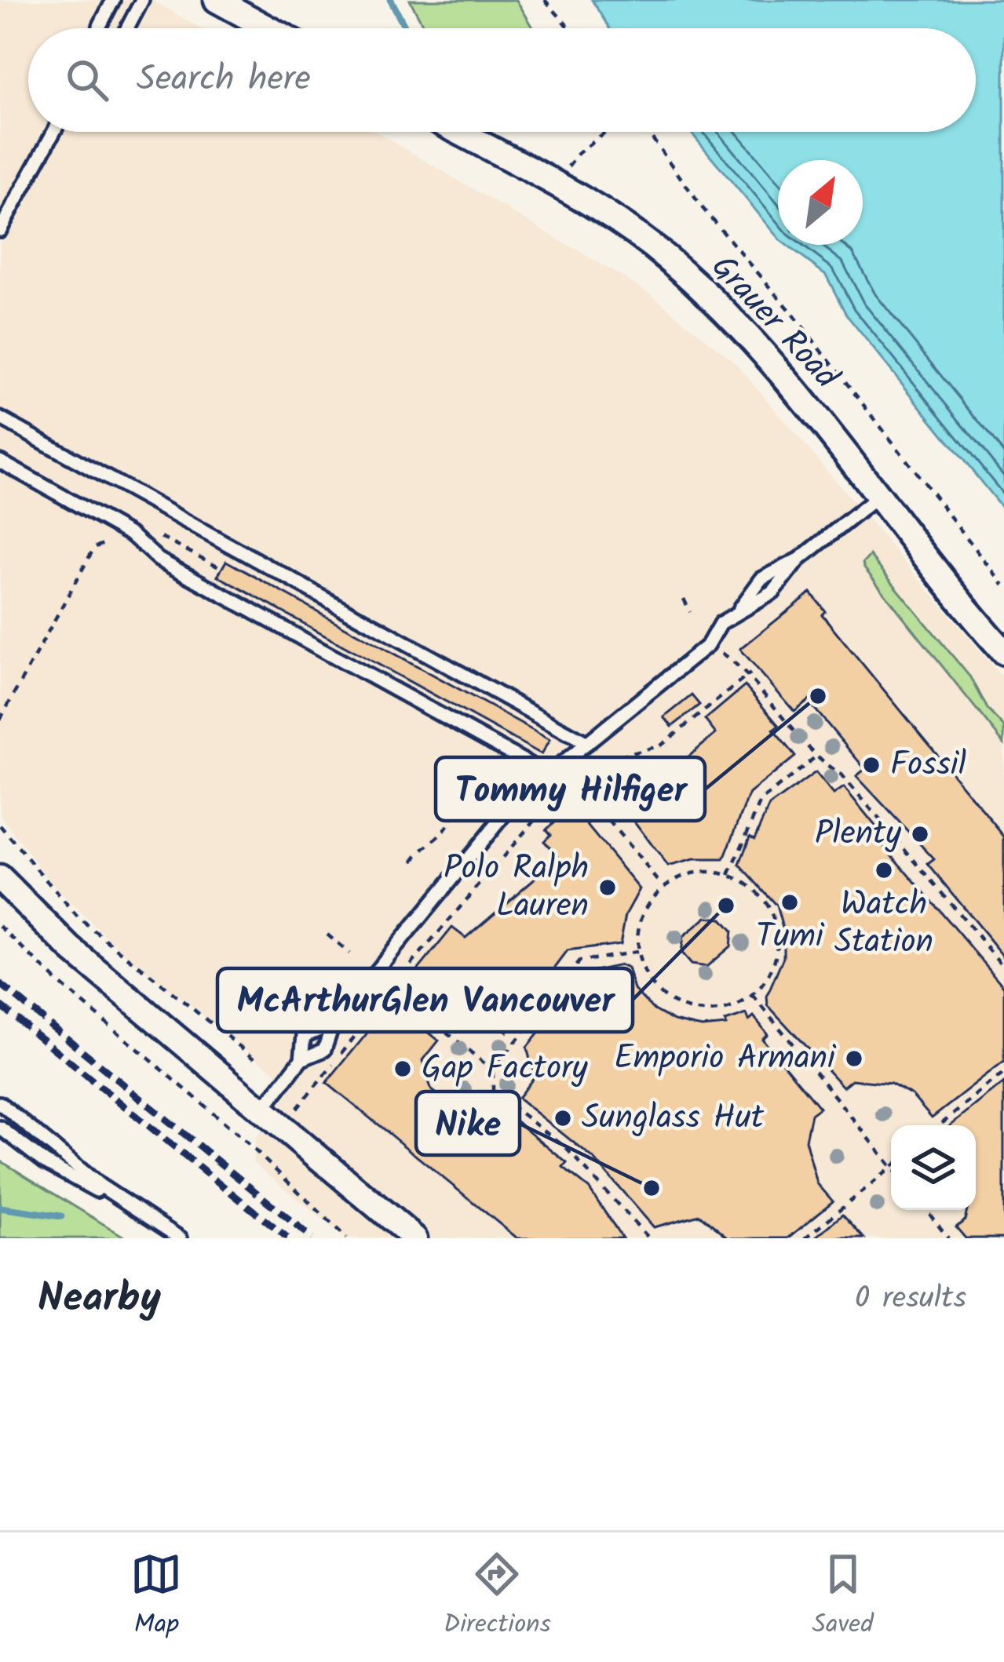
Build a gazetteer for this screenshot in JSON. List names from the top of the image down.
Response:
{
  "streets": {
    "street": ["Grauer Road"]
  },
  "places": [
    "Tommy Hilfiger",
    "Fossil",
    "Plenty",
    "Watch Station",
    "Polo Ralph Lauren",
    "Tumi",
    "McArthurGlen Vancouver",
    "Emporio Armani",
    "Gap Factory",
    "Sunglass Hut",
    "Nike"
  ],
  "north": "top right",
  "page": {
    "search": "Search here",
    "heading": ["Nearby", "0 results"],
    "nav": ["Map", "Directions", "Saved"]
  }
}
